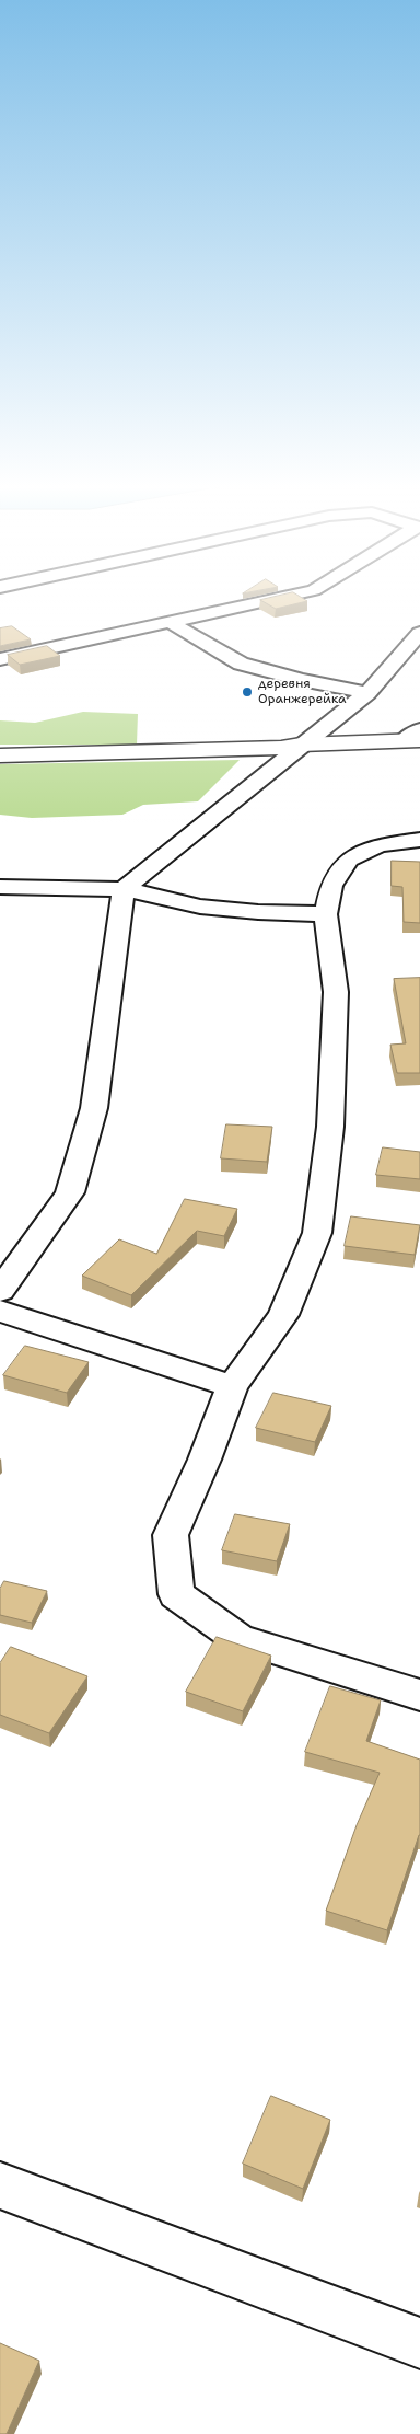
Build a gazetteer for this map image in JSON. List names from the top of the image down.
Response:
{
  "places": ["деревня Оранжерейка"]
}
